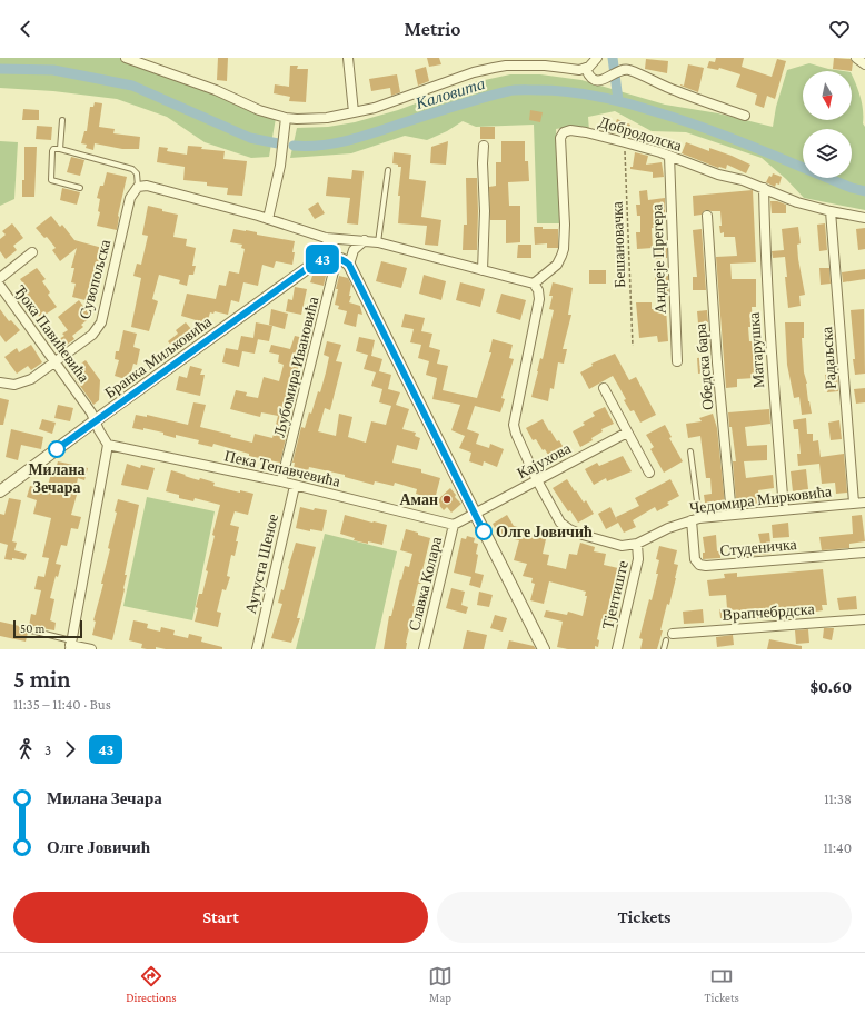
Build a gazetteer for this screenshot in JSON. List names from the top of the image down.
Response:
{
  "streets": {
    "street": [
      "Добродолска",
      "Андреје Прегера",
      "Сувопољска",
      "Ђока Павићевића",
      "Матарушка",
      "Бранка Миљковића",
      "Радаљска",
      "Љубомира Ивановића",
      "Обедска бара",
      "Кајухова",
      "Пека Тепавчевића",
      "Чедомира Мирковића",
      "Студеничка",
      "Аугуста Шеное",
      "Славка Колара",
      "Тјентиште",
      "Врапчебрдска"
    ],
    "path": ["Бешановачка"]
  },
  "crossings": [
    ["Добродолска", "Бешановачка"],
    ["Добродолска", "Андреје Прегера"],
    ["Добродолска", "Матарушка"],
    ["Добродолска", "Радаљска"],
    ["Сувопољска", "Ђока Павићевића"],
    ["Ђока Павићевића", "Бранка Миљковића"],
    ["Матарушка", "Чедомира Мирковића"],
    ["Бранка Миљковића", "Љубомира Ивановића"],
    ["Радаљска", "Чедомира Мирковића"],
    ["Љубомира Ивановића", "Пека Тепавчевића"],
    ["Обедска бара", "Чедомира Мирковића"],
    ["Кајухова", "Тјентиште"],
    ["Пека Тепавчевића", "Аугуста Шеное"],
    ["Пека Тепавчевића", "Славка Колара"],
    ["Чедомира Мирковића", "Студеничка"],
    ["Чедомира Мирковића", "Тјентиште"]
  ],
  "water": ["Каловита"],
  "places": ["Милана Зечара", "Аман", "Олге Јовичић"],
  "lines": ["bus line 43"],
  "scale_bar": "50 m",
  "north": "bottom",
  "page": {
    "header": "Metrio",
    "on_map": "43",
    "scale": "50 m",
    "heading": ["5 min", "11:35 – 11:40 · Bus", "$0.60"],
    "legs": ["3", "43"],
    "list": [
      {
        "name": "Милана Зечара",
        "value": "11:38"
      },
      {
        "name": "Олге Јовичић",
        "value": "11:40"
      }
    ],
    "buttons": ["Start", "Tickets"],
    "tabs": ["Directions", "Map", "Tickets"]
  }
}
